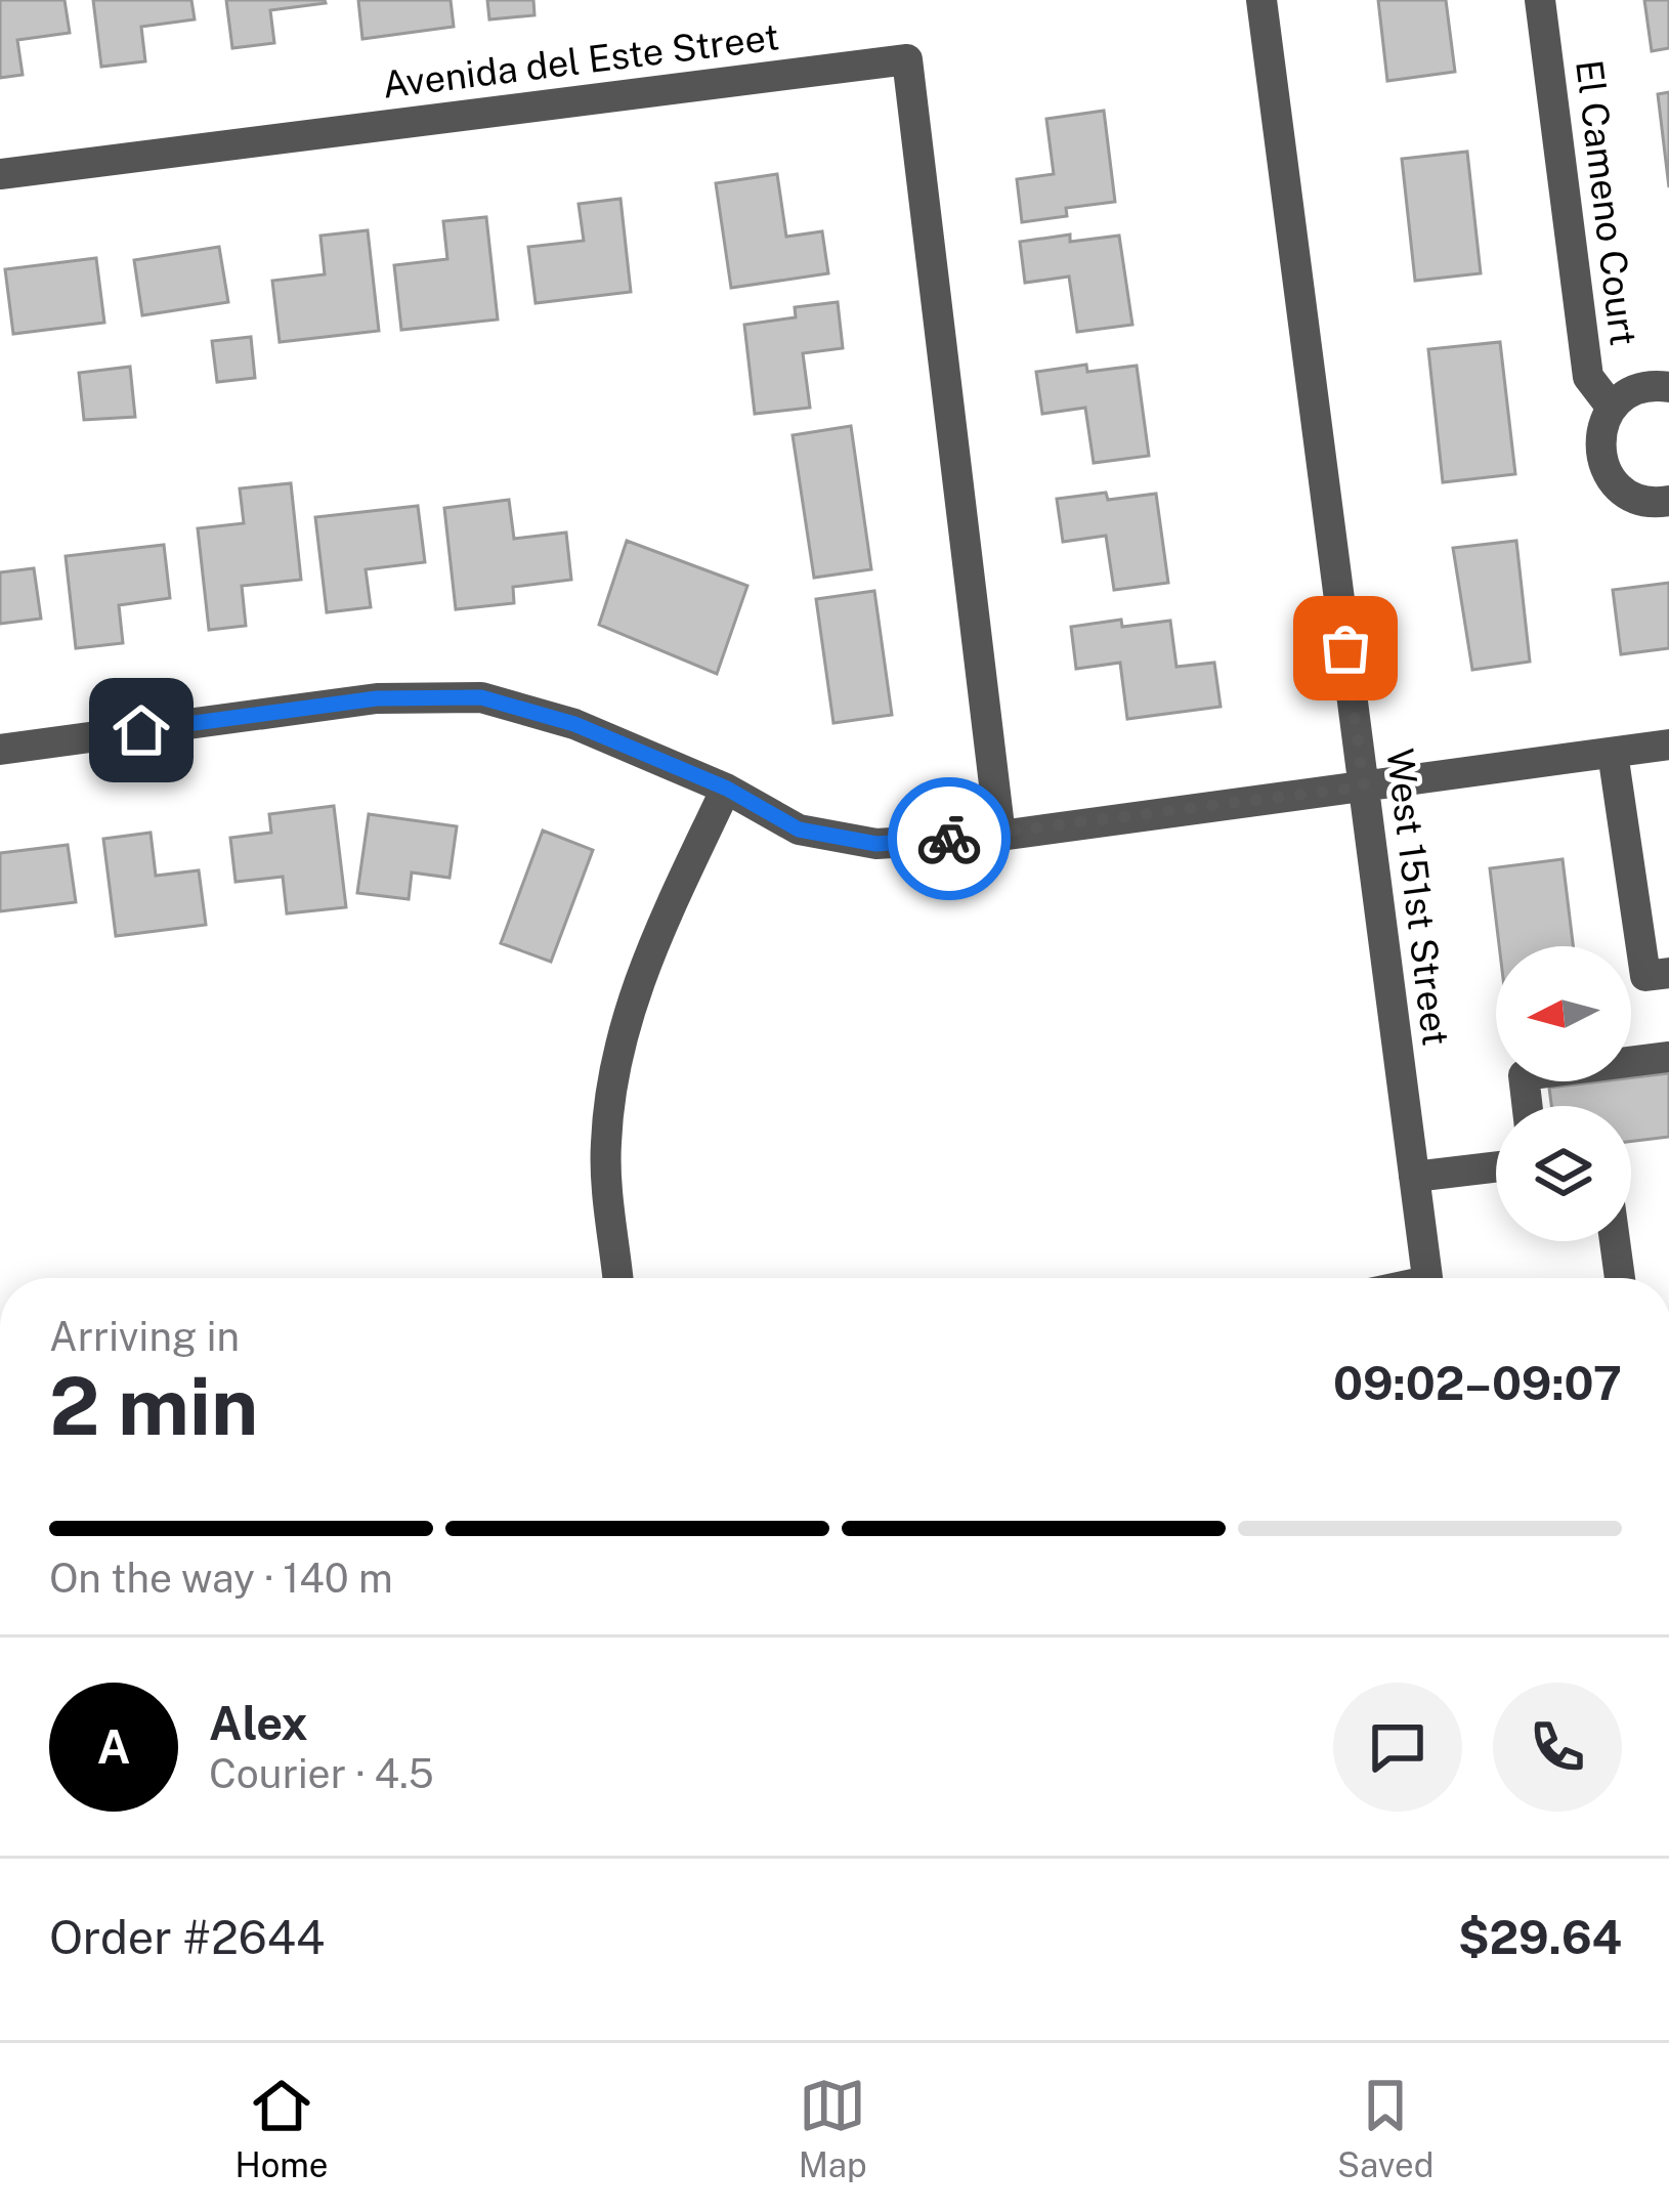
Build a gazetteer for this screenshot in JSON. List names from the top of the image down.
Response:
{
  "streets": {
    "street": ["Avenida del Este Street", "El Cameno Court", "West 151st Street"]
  },
  "north": "left",
  "page": {
    "heading": ["2 min", "Arriving in", "09:02–09:07"],
    "panel": [
      "Alex",
      "Courier · 4.5",
      "Order #2644",
      "$29.64"
    ],
    "bar": "On the way · 140 m",
    "round": "A",
    "tabs": ["Home", "Map", "Saved"]
  }
}
